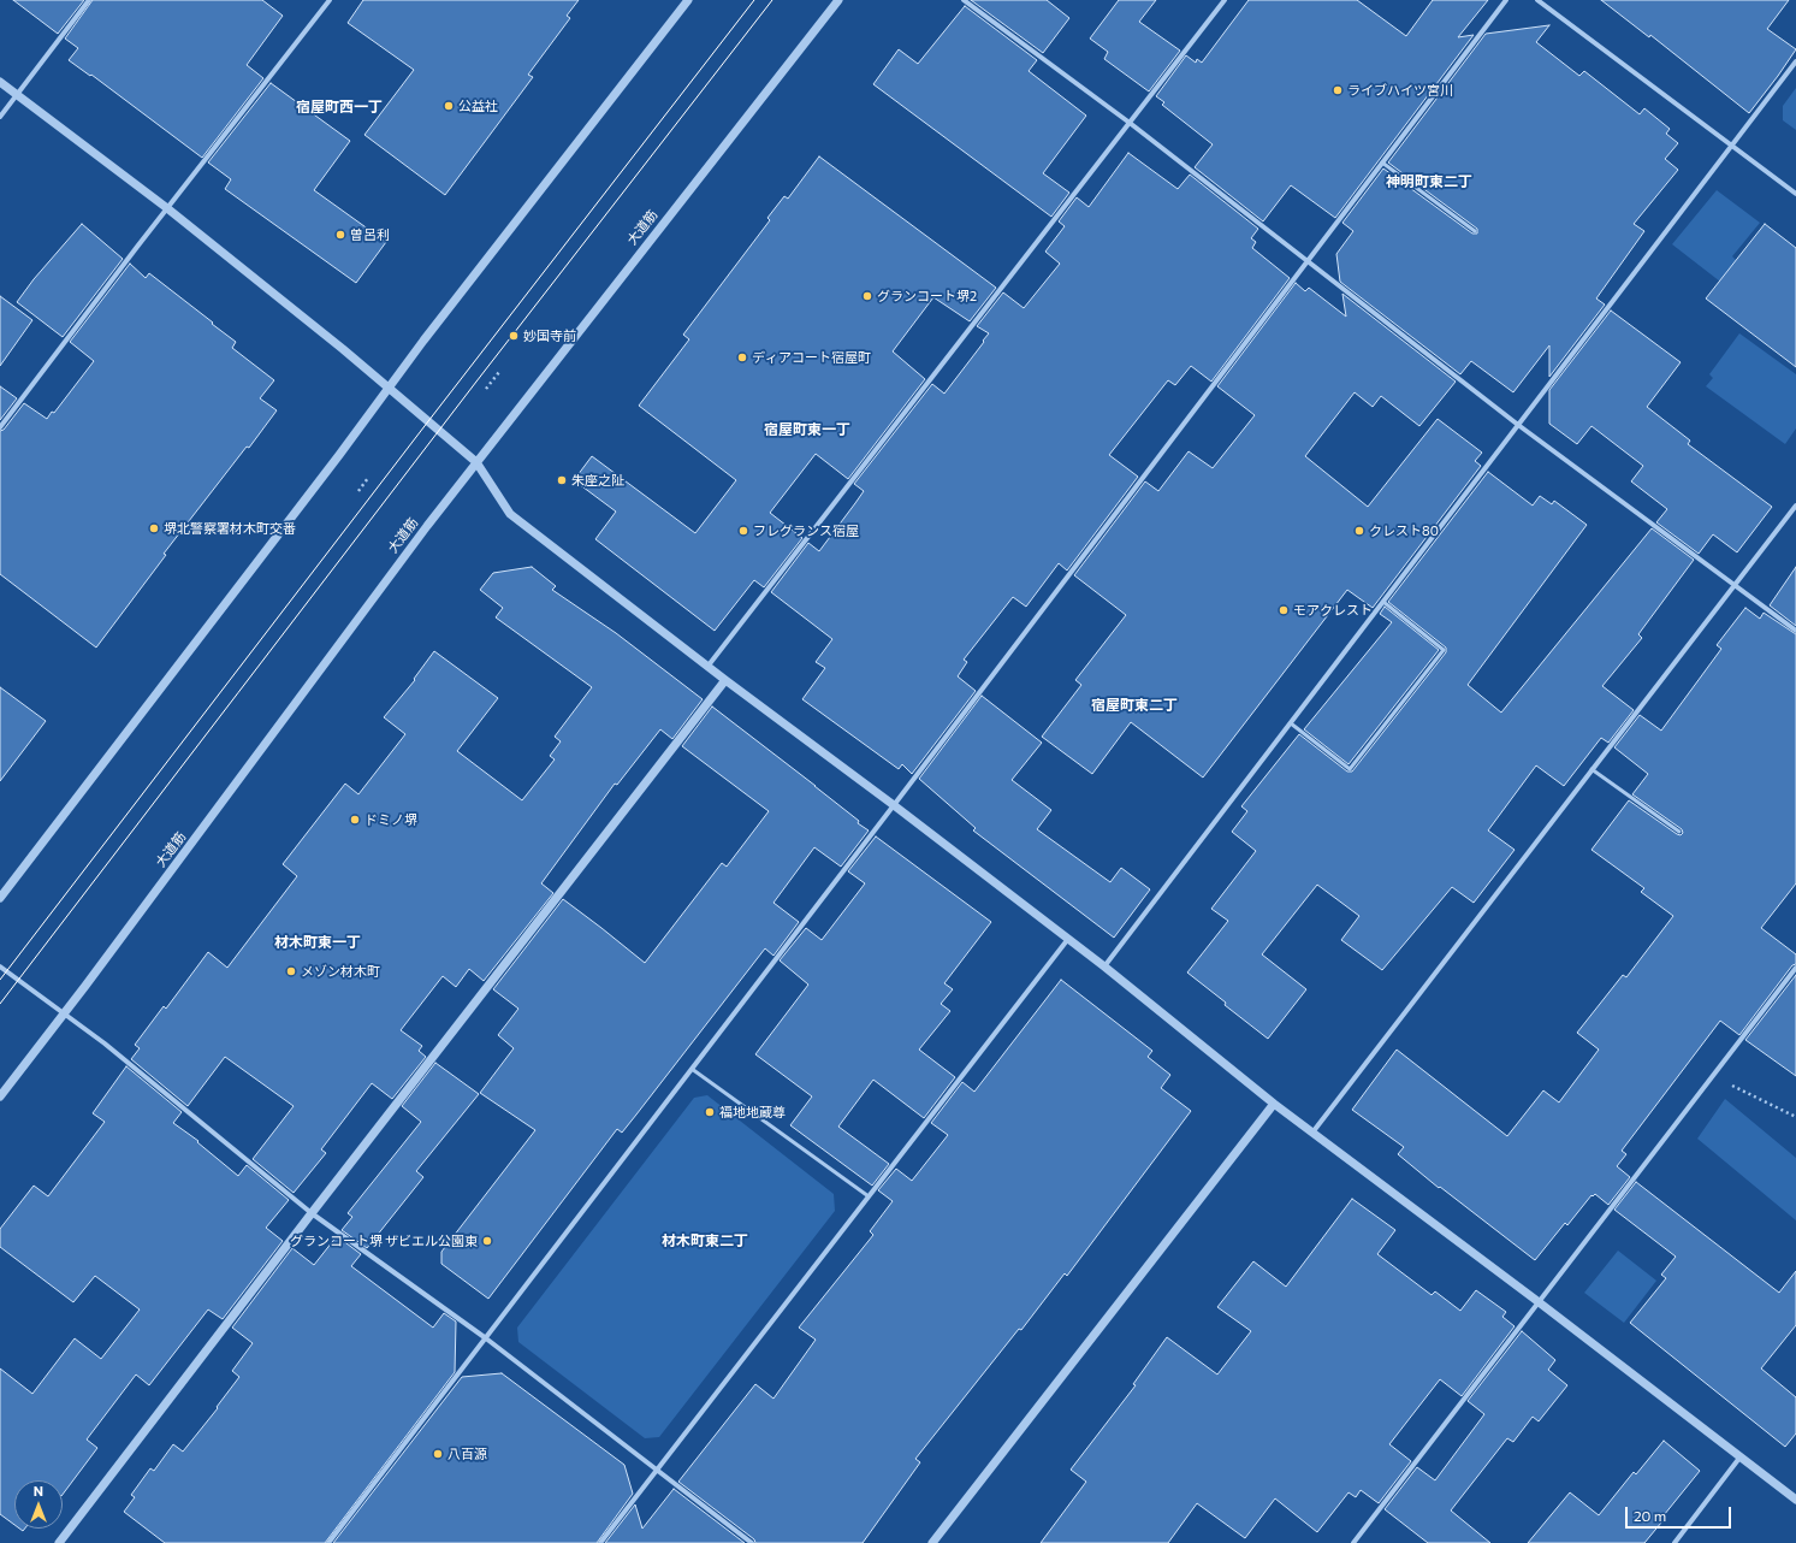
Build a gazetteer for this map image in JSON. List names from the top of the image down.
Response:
{
  "streets": {
    "street": ["大道筋"]
  },
  "districts": [
    "宿屋町西一丁",
    "神明町東二丁",
    "宿屋町東一丁",
    "宿屋町東二丁",
    "材木町東一丁",
    "材木町東二丁"
  ],
  "places": [
    "ライブハイツ宮川",
    "公益社",
    "曽呂利",
    "グランコート堺2",
    "妙国寺前",
    "ディアコート宿屋町",
    "朱座之阯",
    "堺北警察署材木町交番",
    "フレグランス宿屋",
    "クレスト80",
    "モアクレスト",
    "ドミノ堺",
    "メゾン材木町",
    "福地地蔵尊",
    "グランコート堺 ザビエル公園東",
    "八百源"
  ],
  "scale_bar": "20 m",
  "north": "top"
}
